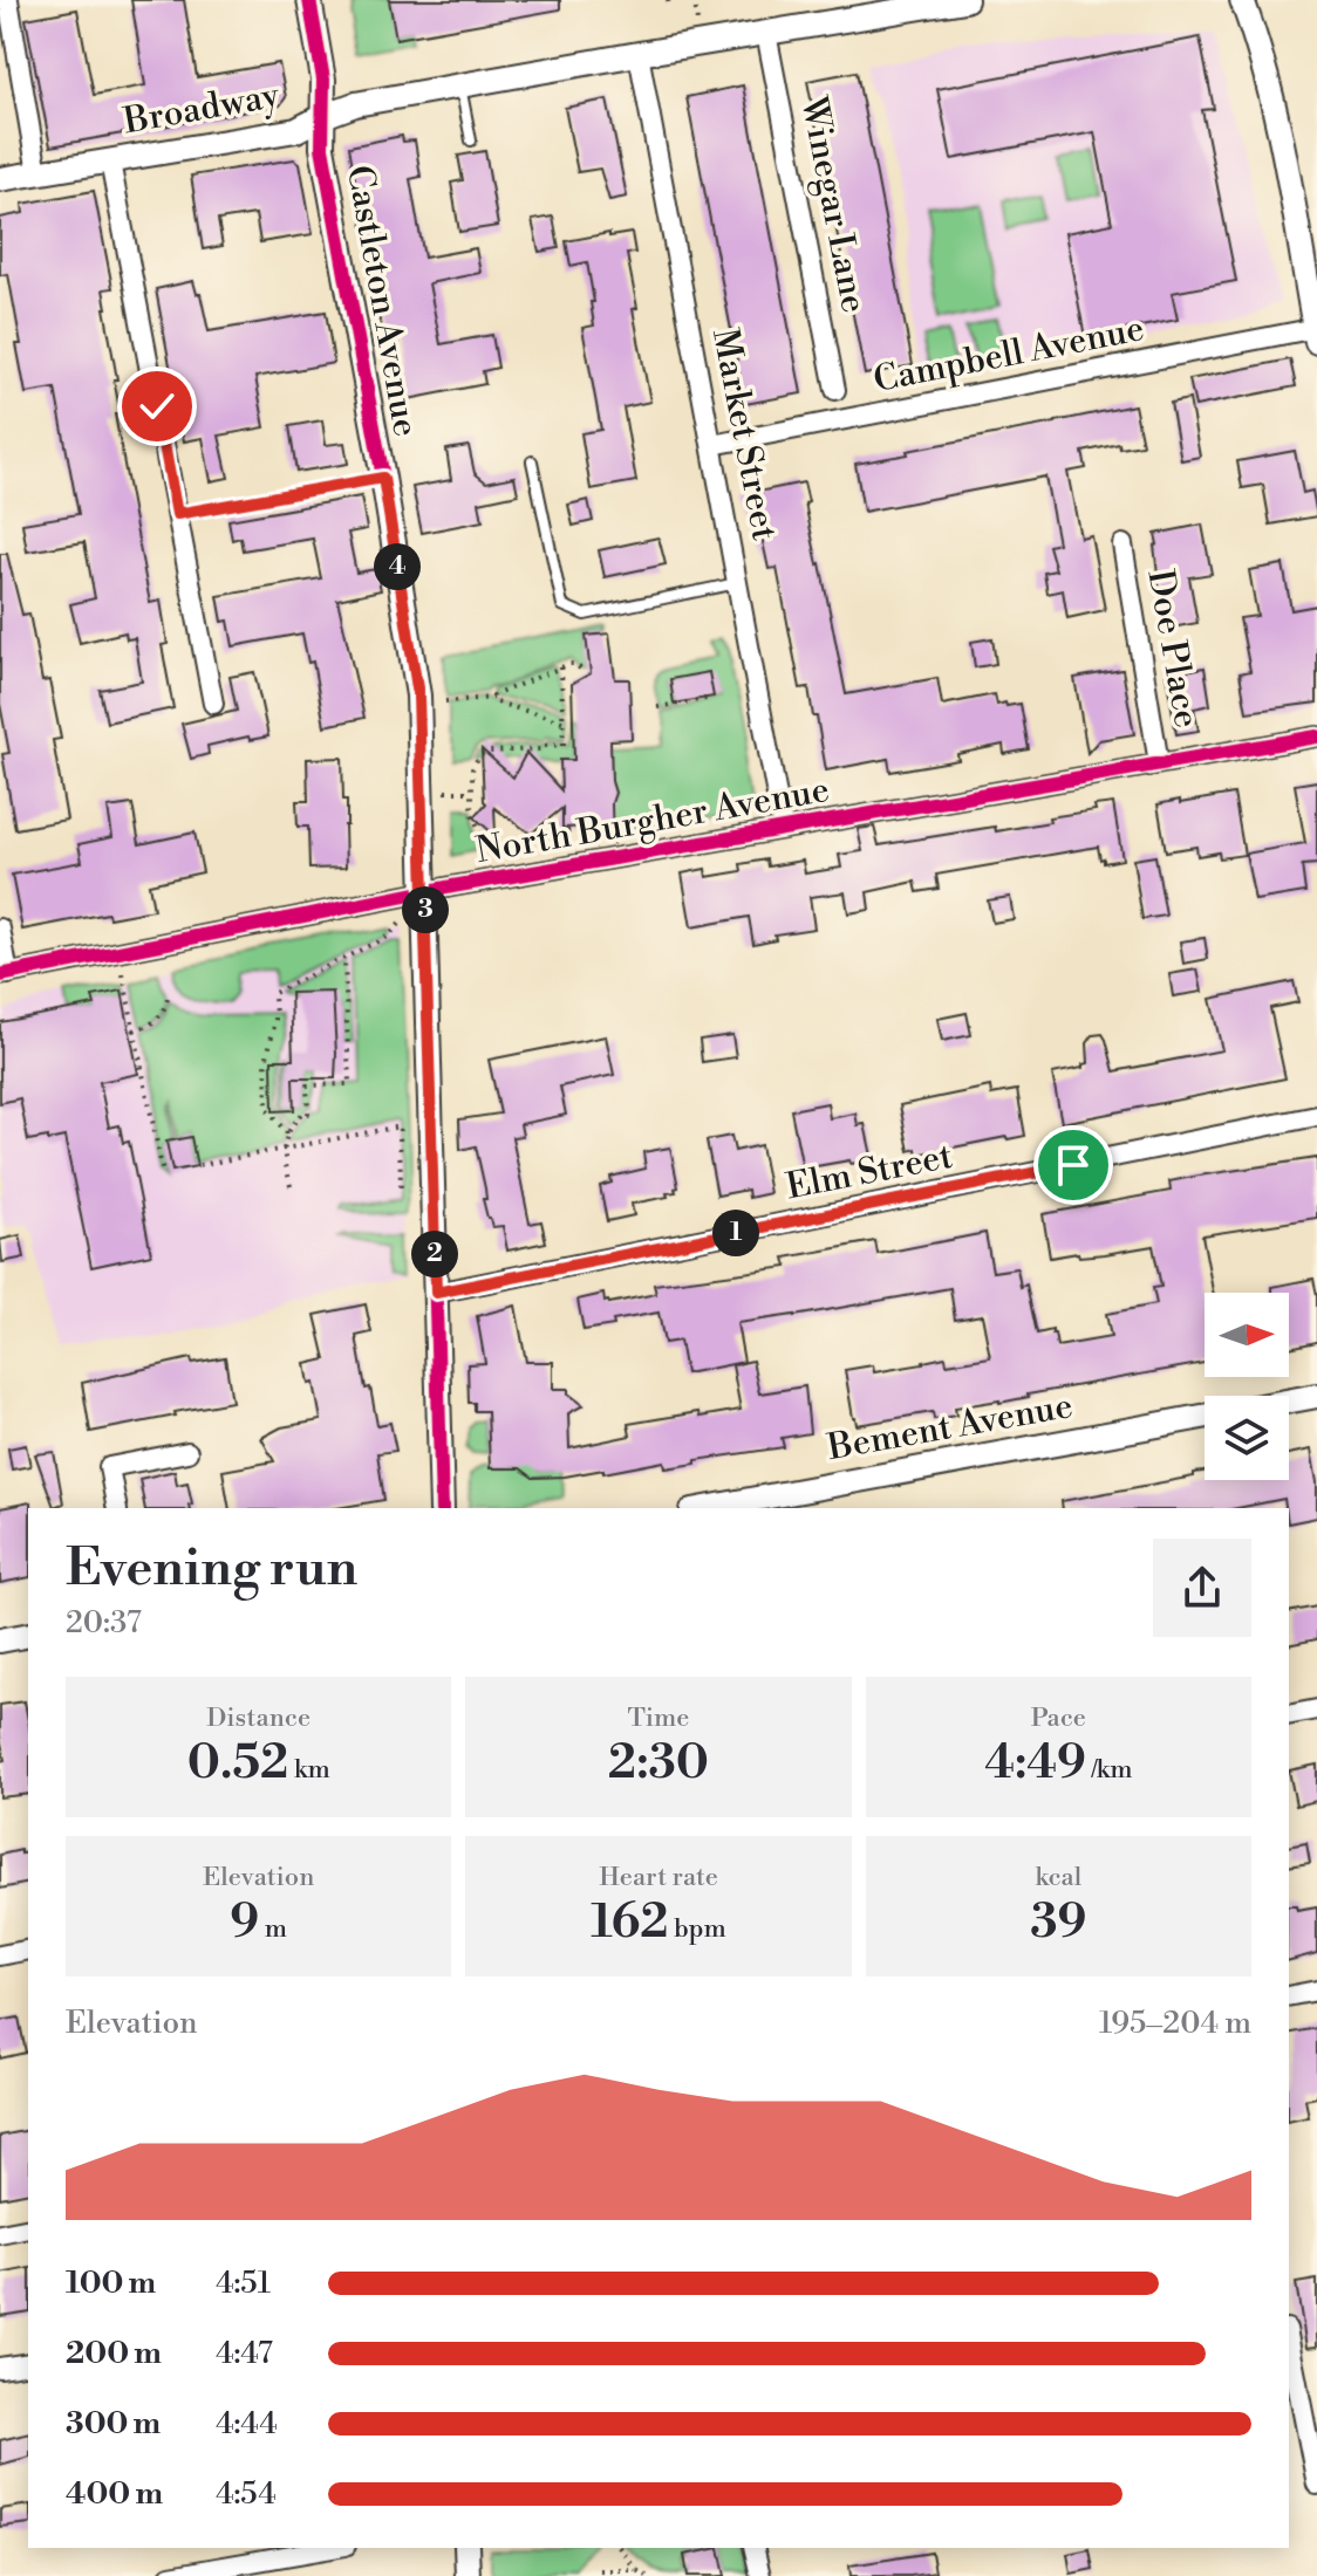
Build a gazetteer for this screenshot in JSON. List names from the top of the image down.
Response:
{
  "streets": {
    "street": [
      "Broadway",
      "Winegar Lane",
      "Castleton Avenue",
      "Campbell Avenue",
      "Market Street",
      "Doe Place",
      "North Burgher Avenue",
      "Elm Street",
      "Bement Avenue"
    ]
  },
  "crossings": [
    ["Broadway", "Winegar Lane"],
    ["Broadway", "Castleton Avenue"],
    ["Broadway", "Market Street"],
    ["Castleton Avenue", "North Burgher Avenue"],
    ["Castleton Avenue", "Elm Street"],
    ["Campbell Avenue", "Market Street"],
    ["Market Street", "North Burgher Avenue"],
    ["Doe Place", "North Burgher Avenue"]
  ],
  "north": "right",
  "page": {
    "pins": [
      "4",
      "3",
      "1",
      "2"
    ],
    "heading": ["Evening run", "20:37"],
    "stats": [
      ["Distance", "0.52 km"],
      ["Time", "2:30"],
      ["Pace", "4:49 /km"],
      ["Elevation", "9 m"],
      ["Heart rate", "162 bpm"],
      ["kcal", "39"]
    ],
    "chart": ["Elevation", "195–204 m"],
    "list": [
      {
        "name": "100 m",
        "note": "4:51"
      },
      {
        "name": "200 m",
        "note": "4:47"
      },
      {
        "name": "300 m",
        "note": "4:44"
      },
      {
        "name": "400 m",
        "note": "4:54"
      }
    ]
  }
}
